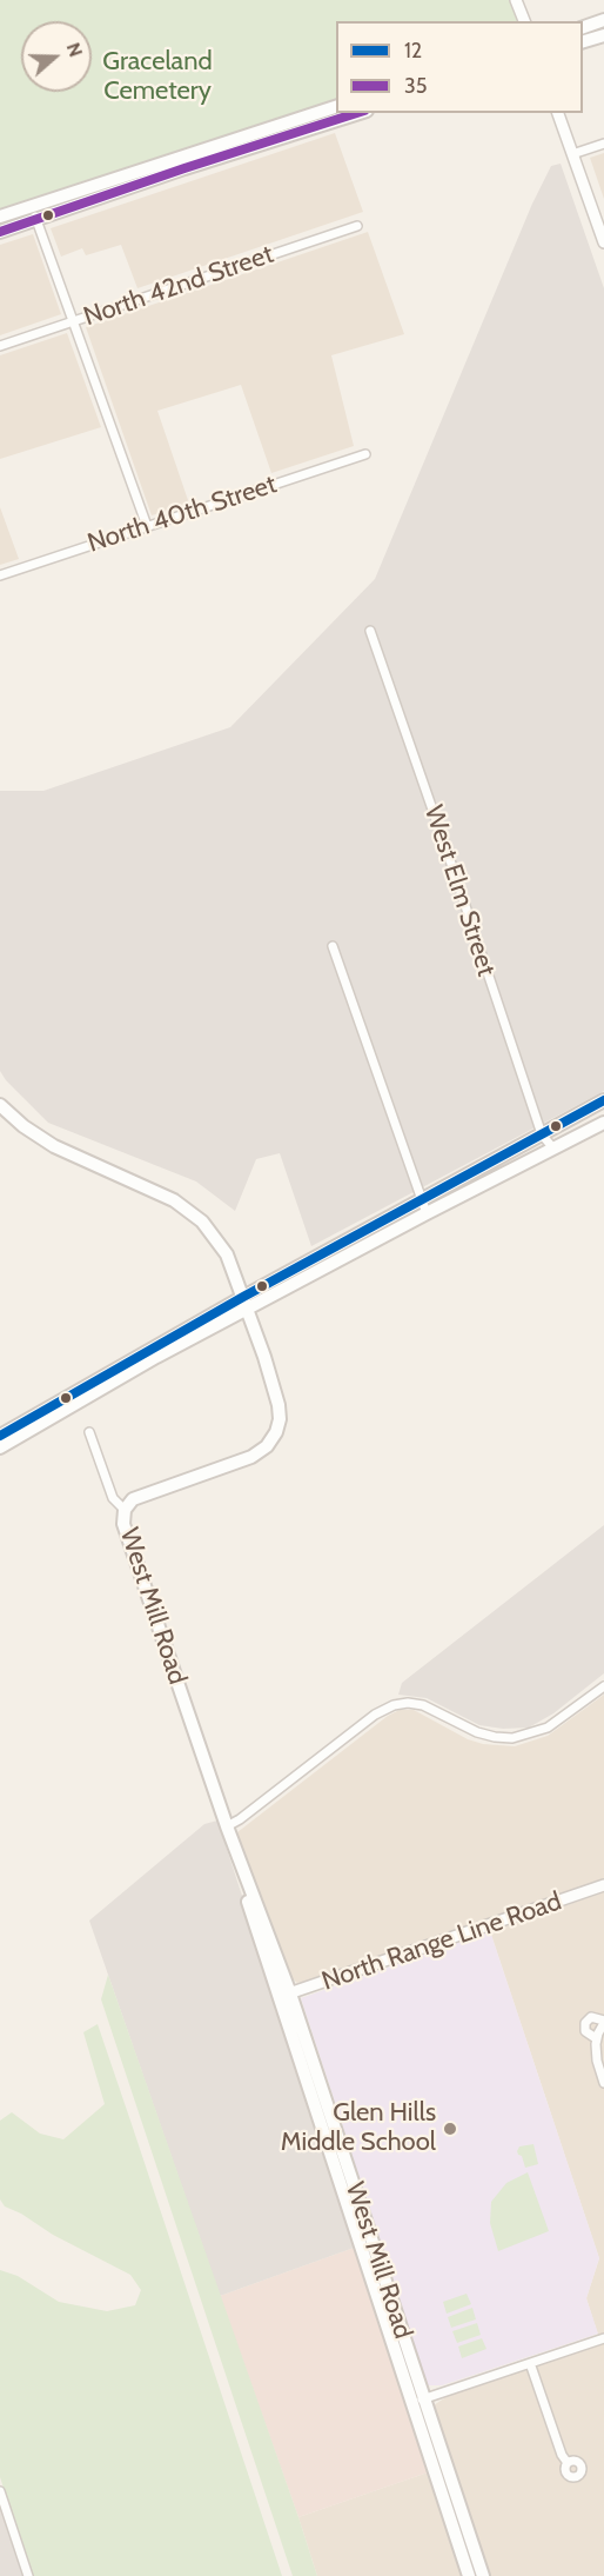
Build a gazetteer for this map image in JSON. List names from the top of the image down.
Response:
{
  "streets": {
    "main road": ["West Mill Road"],
    "street": [
      "North 42nd Street",
      "North 40th Street",
      "West Elm Street",
      "North Range Line Road"
    ]
  },
  "crossings": [
    ["West Mill Road", "North Range Line Road"]
  ],
  "parks": ["Graceland Cemetery"],
  "places": ["Glen Hills Middle School"],
  "lines": ["transit line 35", "transit line 12"],
  "legend": ["12", "35"],
  "north": "right"
}
